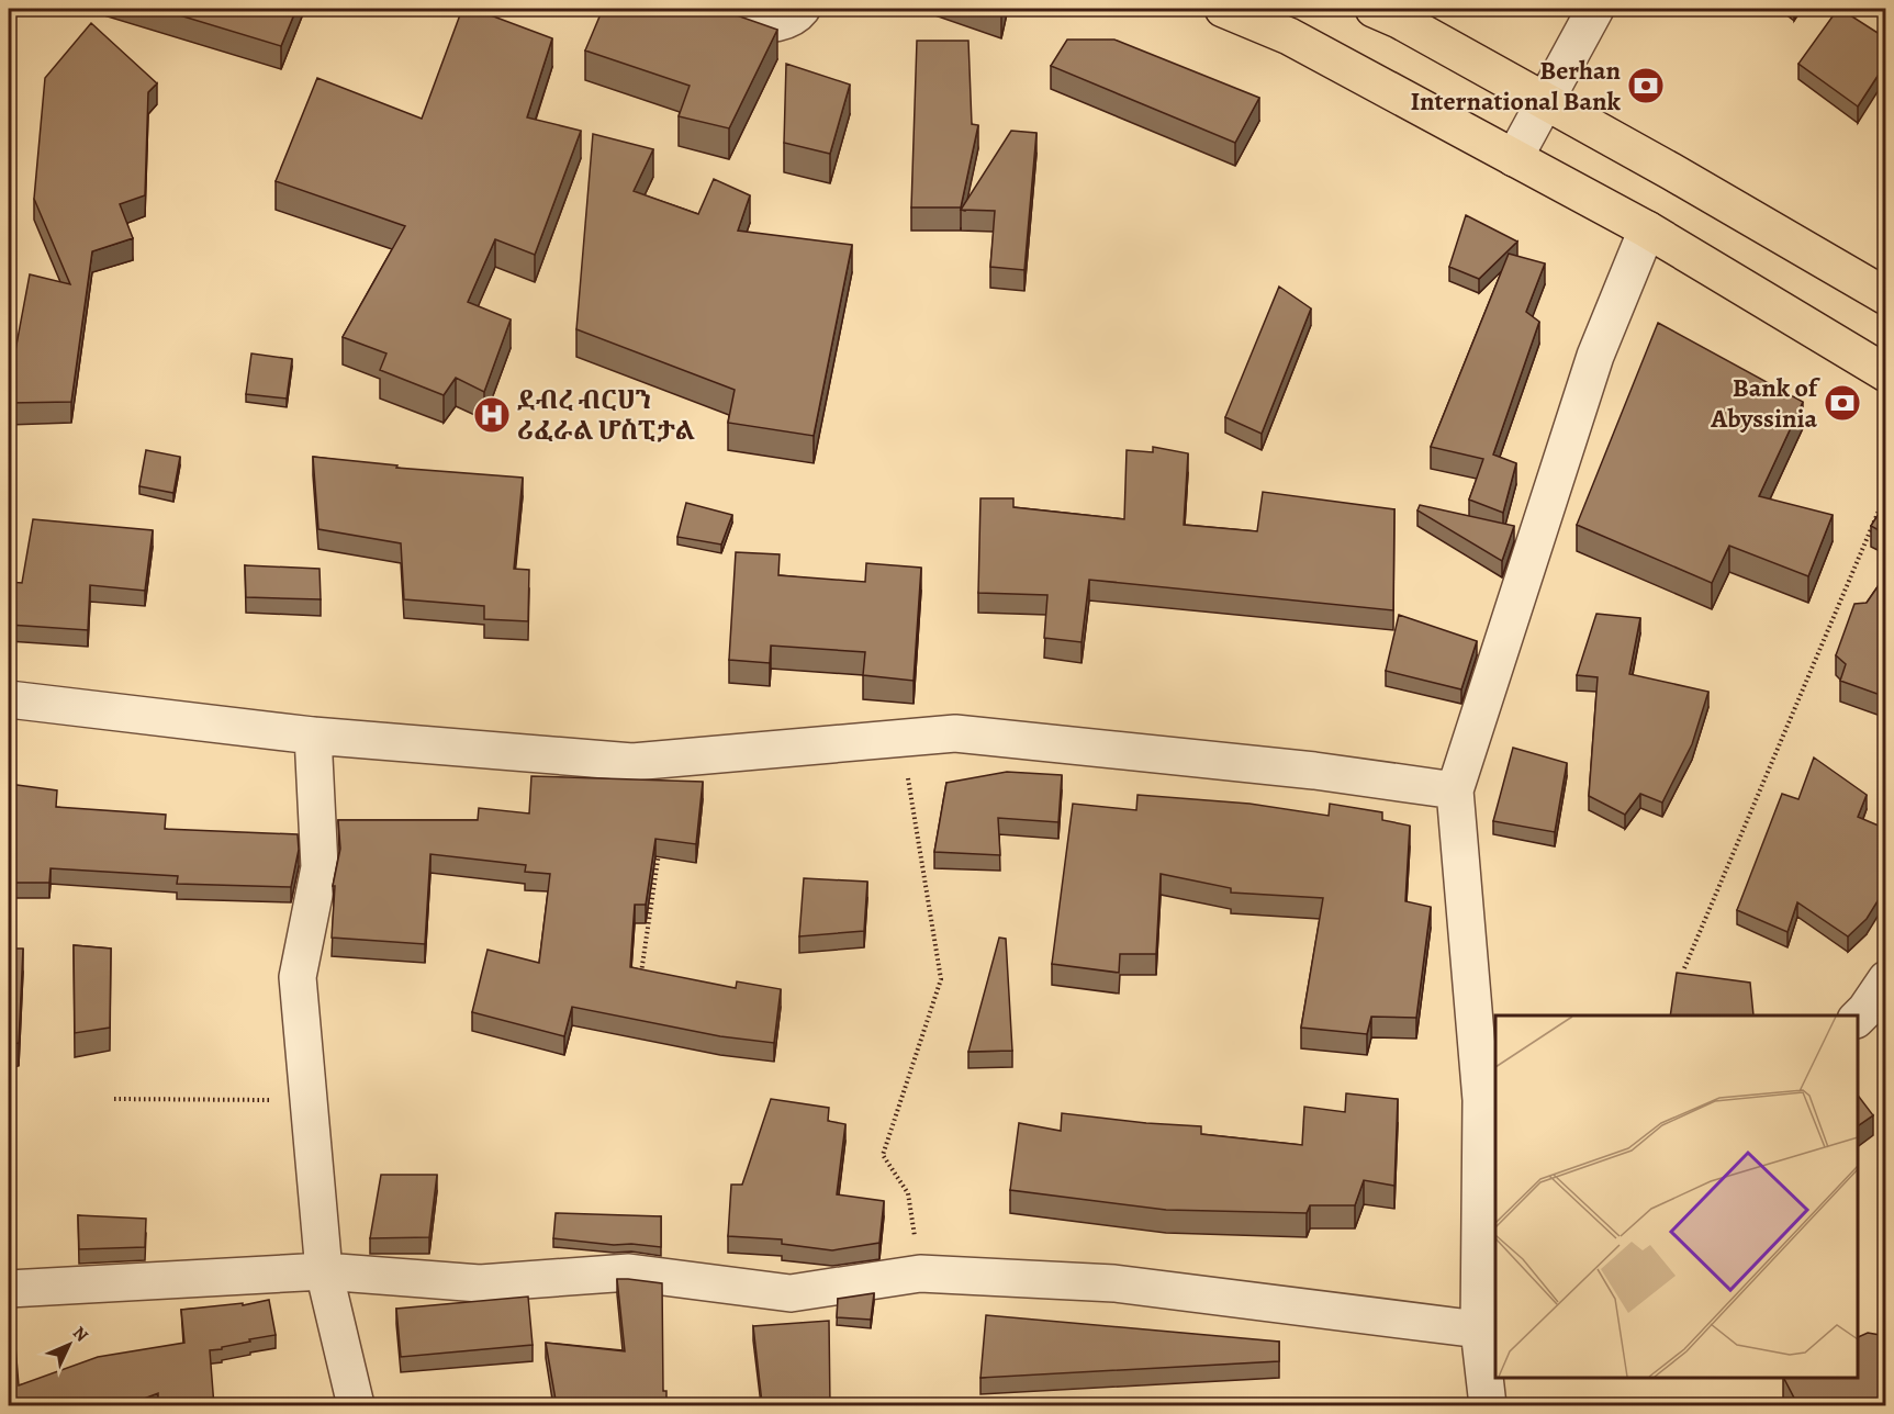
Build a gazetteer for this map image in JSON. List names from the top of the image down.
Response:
{
  "places": {
    "bank": ["Berhan International Bank", "Bank of Abyssinia"],
    "hospital": ["ደብረ ብርሀን ሪፈራል ሆስፒታል"]
  },
  "north": "top right"
}
